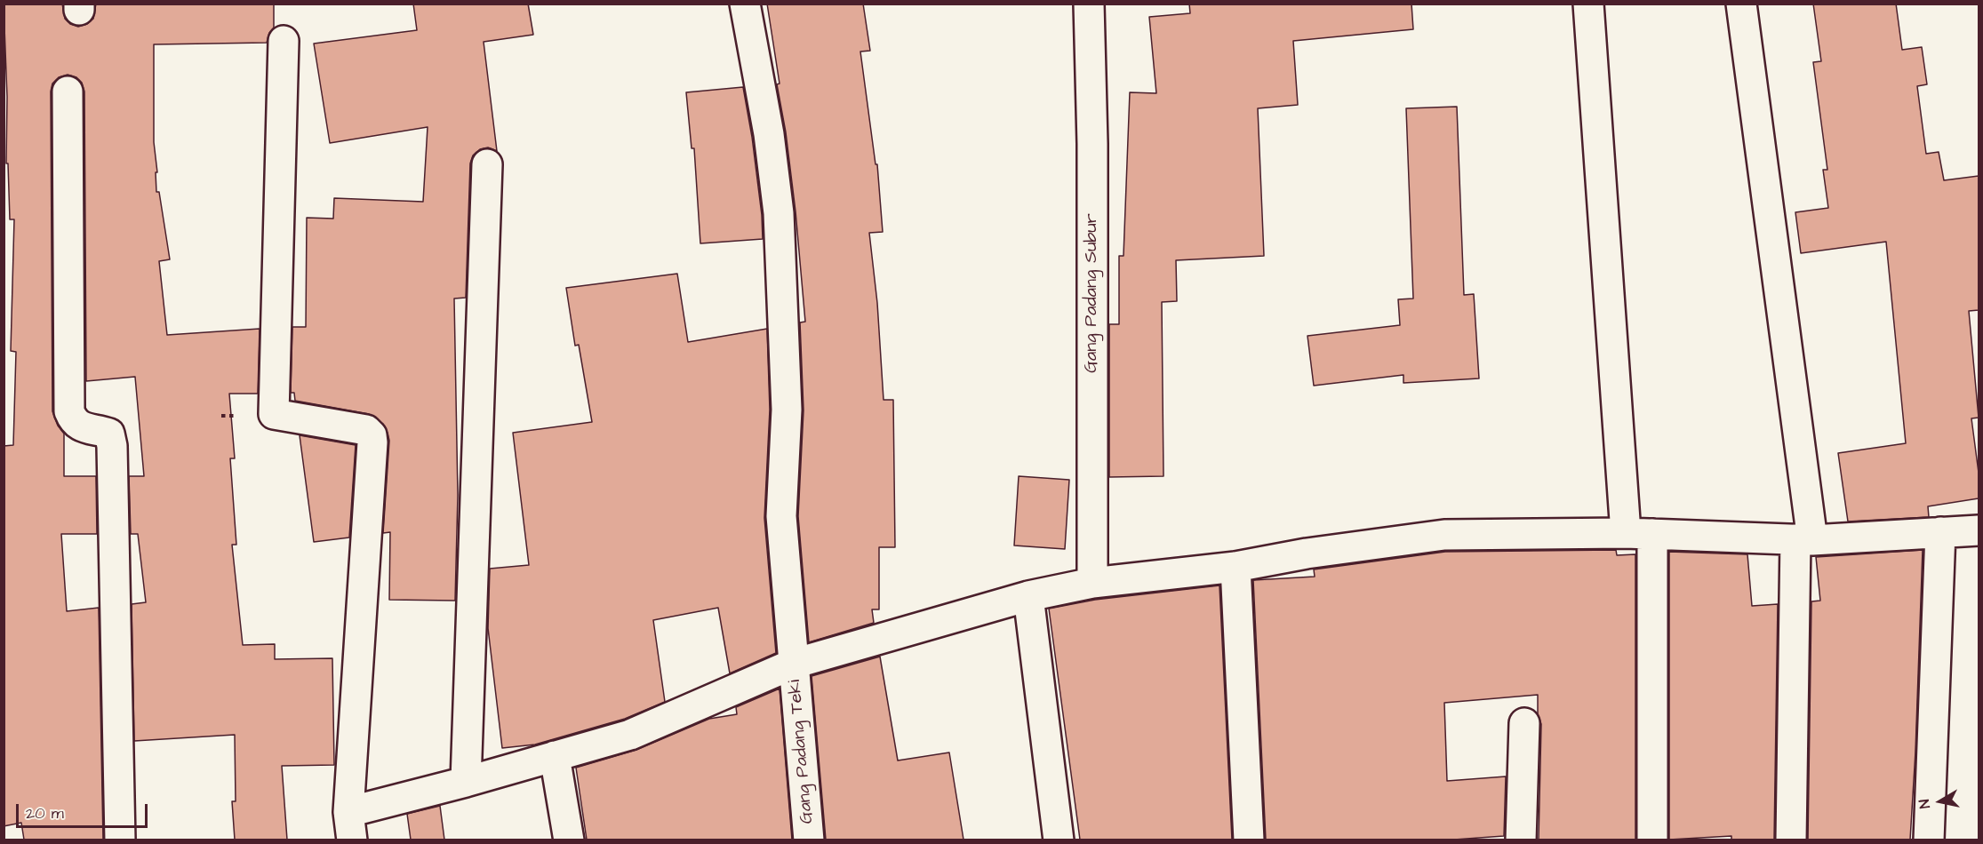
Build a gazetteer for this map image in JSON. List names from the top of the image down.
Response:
{
  "streets": {
    "street": ["Gang Padang Subur", "Gang Padang Teki"]
  },
  "scale_bar": "20 m",
  "north": "left"
}
